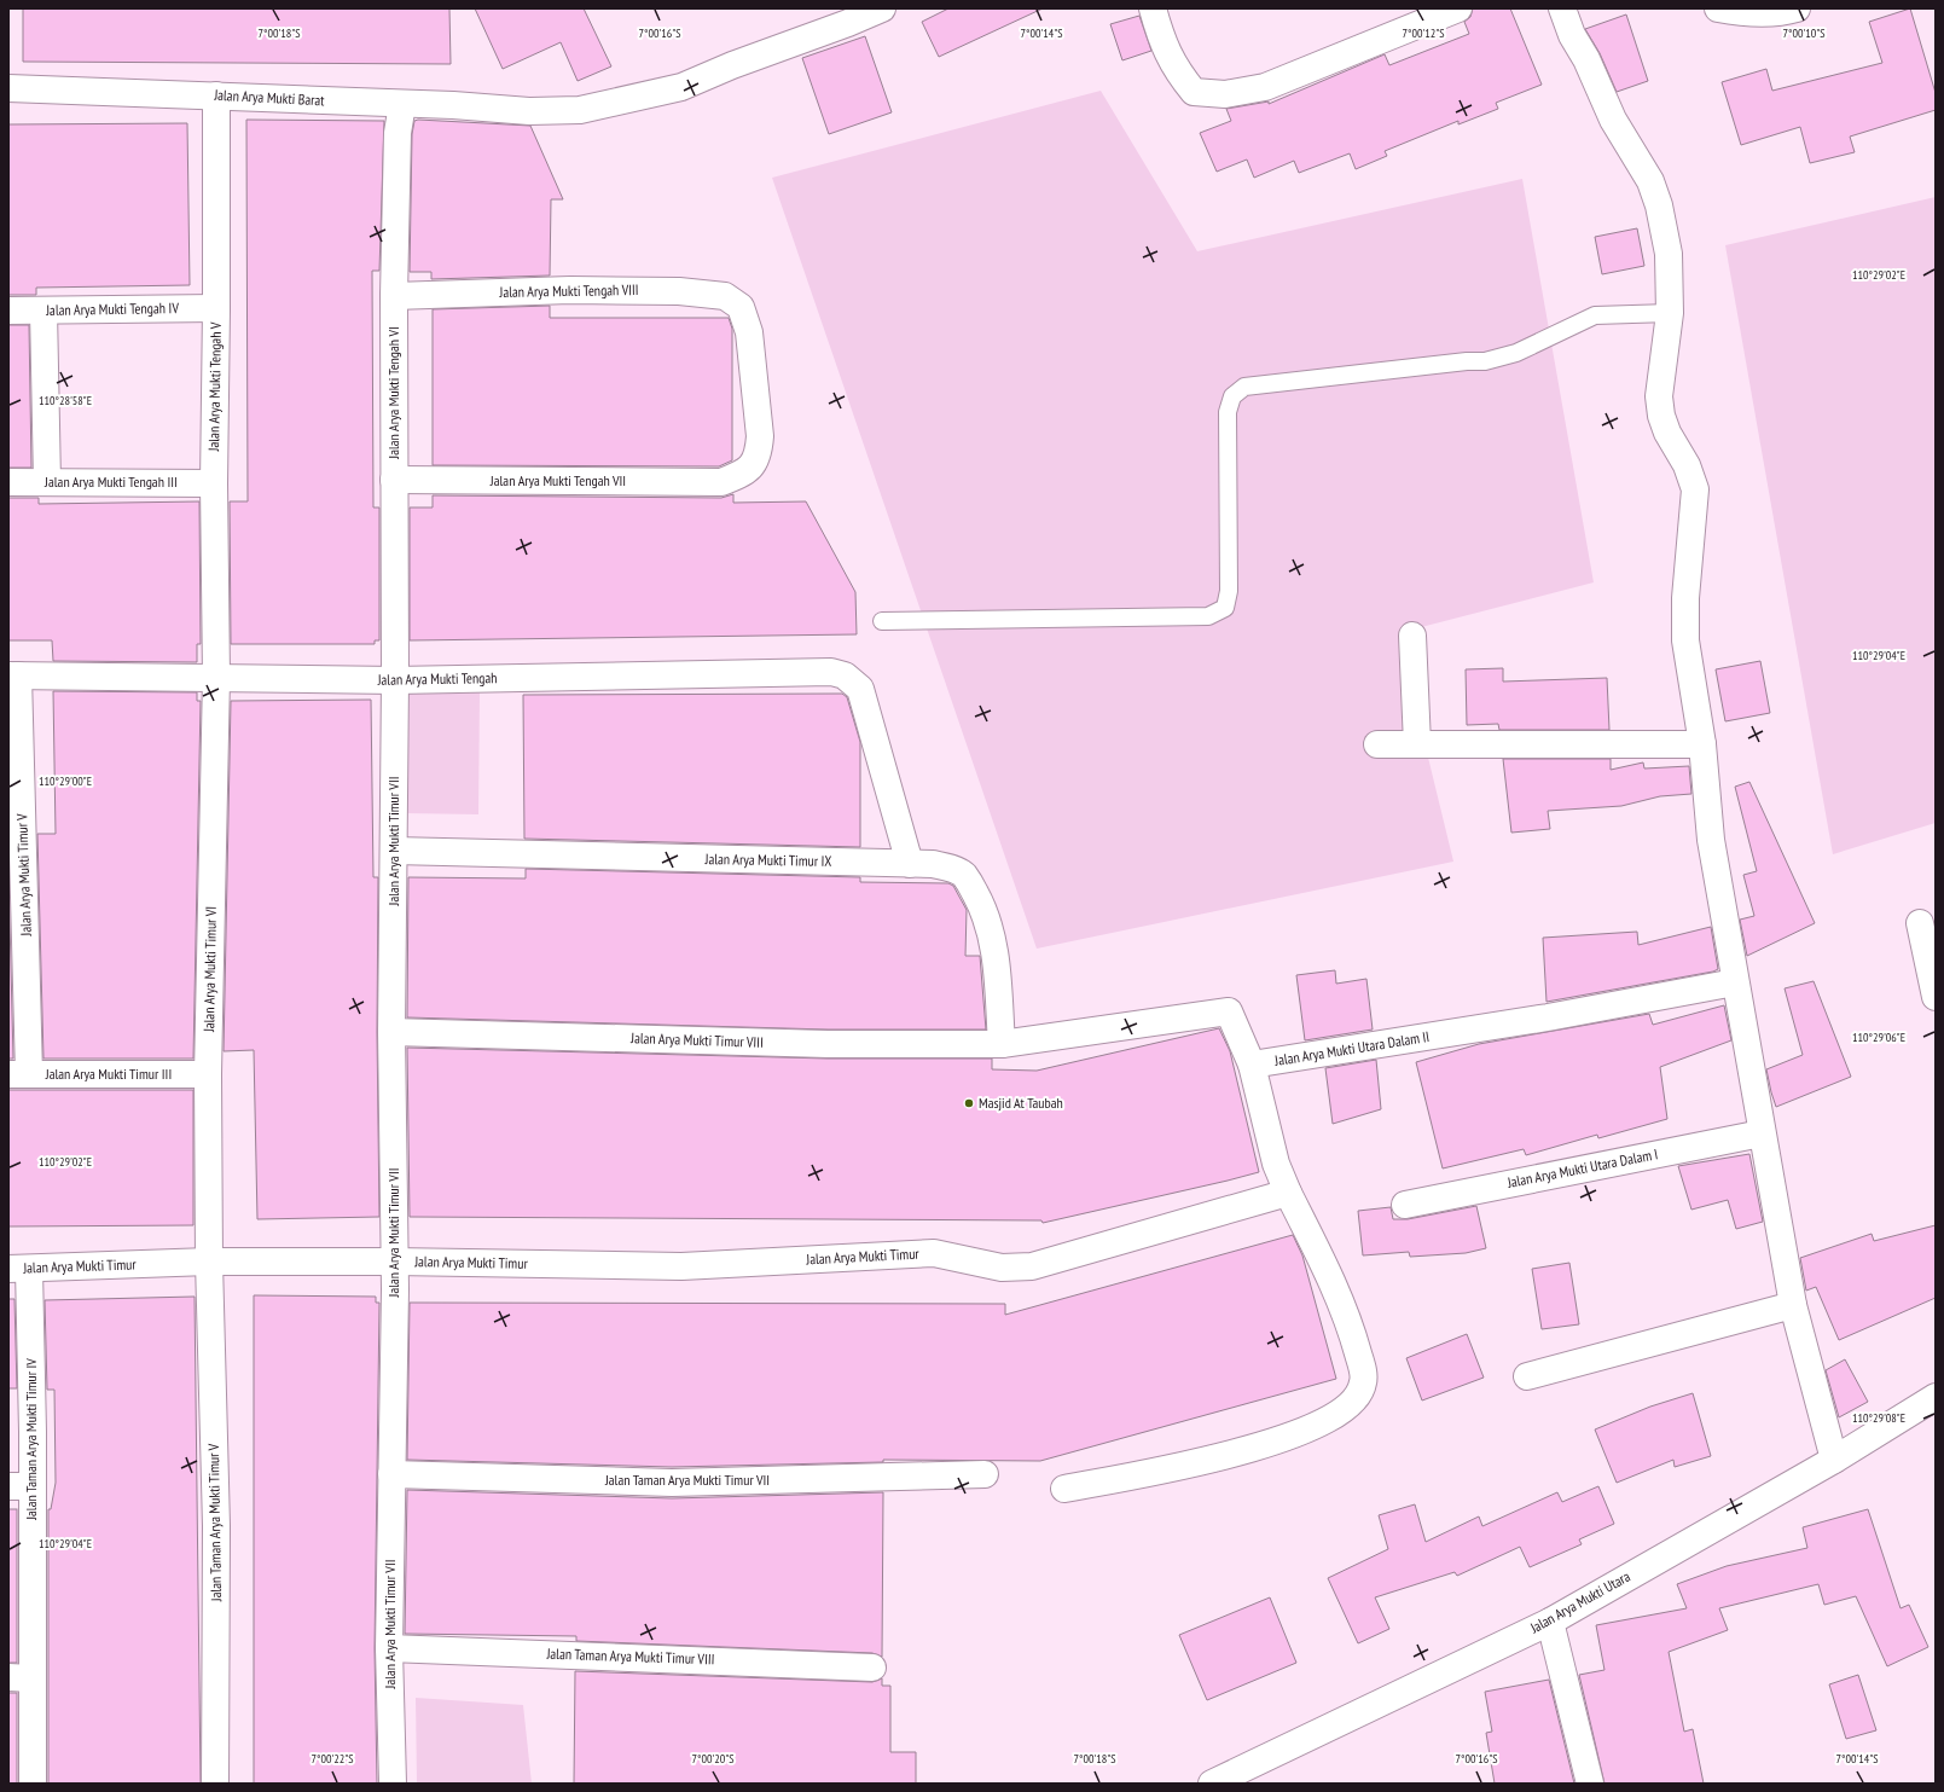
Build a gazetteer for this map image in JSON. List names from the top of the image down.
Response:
{
  "streets": {
    "street": [
      "Jalan Arya Mukti Barat",
      "Jalan Arya Mukti Tengah VIII",
      "Jalan Arya Mukti Tengah IV",
      "Jalan Arya Mukti Tengah V",
      "Jalan Arya Mukti Tengah VI",
      "Jalan Arya Mukti Tengah VII",
      "Jalan Arya Mukti Tengah III",
      "Jalan Arya Mukti Tengah",
      "Jalan Arya Mukti Timur VII",
      "Jalan Arya Mukti Timur IX",
      "Jalan Arya Mukti Timur V",
      "Jalan Arya Mukti Timur VI",
      "Jalan Arya Mukti Timur VIII",
      "Jalan Arya Mukti Utara Dalam II",
      "Jalan Arya Mukti Timur III",
      "Jalan Arya Mukti Utara Dalam I",
      "Jalan Arya Mukti Timur",
      "Jalan Taman Arya Mukti Timur IV",
      "Jalan Taman Arya Mukti Timur VII",
      "Jalan Taman Arya Mukti Timur V",
      "Jalan Arya Mukti Utara",
      "Jalan Taman Arya Mukti Timur VIII"
    ]
  },
  "crossings": [
    ["Jalan Arya Mukti Barat", "Jalan Arya Mukti Tengah V"],
    ["Jalan Arya Mukti Barat", "Jalan Arya Mukti Tengah VI"],
    ["Jalan Arya Mukti Tengah VIII", "Jalan Arya Mukti Tengah VI"],
    ["Jalan Arya Mukti Tengah VIII", "Jalan Arya Mukti Tengah VII"],
    ["Jalan Arya Mukti Tengah IV", "Jalan Arya Mukti Tengah V"],
    ["Jalan Arya Mukti Tengah V", "Jalan Arya Mukti Tengah III"],
    ["Jalan Arya Mukti Tengah V", "Jalan Arya Mukti Tengah"],
    ["Jalan Arya Mukti Tengah V", "Jalan Arya Mukti Timur VI"],
    ["Jalan Arya Mukti Tengah VI", "Jalan Arya Mukti Tengah VII"],
    ["Jalan Arya Mukti Tengah VI", "Jalan Arya Mukti Tengah"],
    ["Jalan Arya Mukti Tengah VI", "Jalan Arya Mukti Timur VII"],
    ["Jalan Arya Mukti Tengah", "Jalan Arya Mukti Timur VII"],
    ["Jalan Arya Mukti Tengah", "Jalan Arya Mukti Timur IX"],
    ["Jalan Arya Mukti Tengah", "Jalan Arya Mukti Timur V"],
    ["Jalan Arya Mukti Tengah", "Jalan Arya Mukti Timur VI"],
    ["Jalan Arya Mukti Timur VII", "Jalan Arya Mukti Timur IX"],
    ["Jalan Arya Mukti Timur VII", "Jalan Arya Mukti Timur VIII"],
    ["Jalan Arya Mukti Timur VII", "Jalan Arya Mukti Timur"],
    ["Jalan Arya Mukti Timur VII", "Jalan Taman Arya Mukti Timur VII"],
    ["Jalan Arya Mukti Timur VII", "Jalan Taman Arya Mukti Timur VIII"],
    ["Jalan Arya Mukti Timur IX", "Jalan Arya Mukti Timur VIII"],
    ["Jalan Arya Mukti Timur V", "Jalan Arya Mukti Timur III"],
    ["Jalan Arya Mukti Timur VI", "Jalan Arya Mukti Timur III"],
    ["Jalan Arya Mukti Timur VI", "Jalan Arya Mukti Timur"],
    ["Jalan Arya Mukti Timur VI", "Jalan Taman Arya Mukti Timur V"],
    ["Jalan Arya Mukti Timur", "Jalan Taman Arya Mukti Timur IV"],
    ["Jalan Arya Mukti Timur", "Jalan Taman Arya Mukti Timur V"]
  ],
  "places": ["Masjid At Taubah"],
  "coordinates": [
    "7°00'18\"S",
    "7°00'16\"S",
    "7°00'14\"S",
    "7°00'12\"S",
    "7°00'10\"S",
    "110°29'02\"E",
    "110°28'58\"E",
    "110°29'04\"E",
    "110°29'00\"E",
    "110°29'06\"E",
    "110°29'08\"E",
    "7°00'22\"S",
    "7°00'20\"S"
  ]
}
